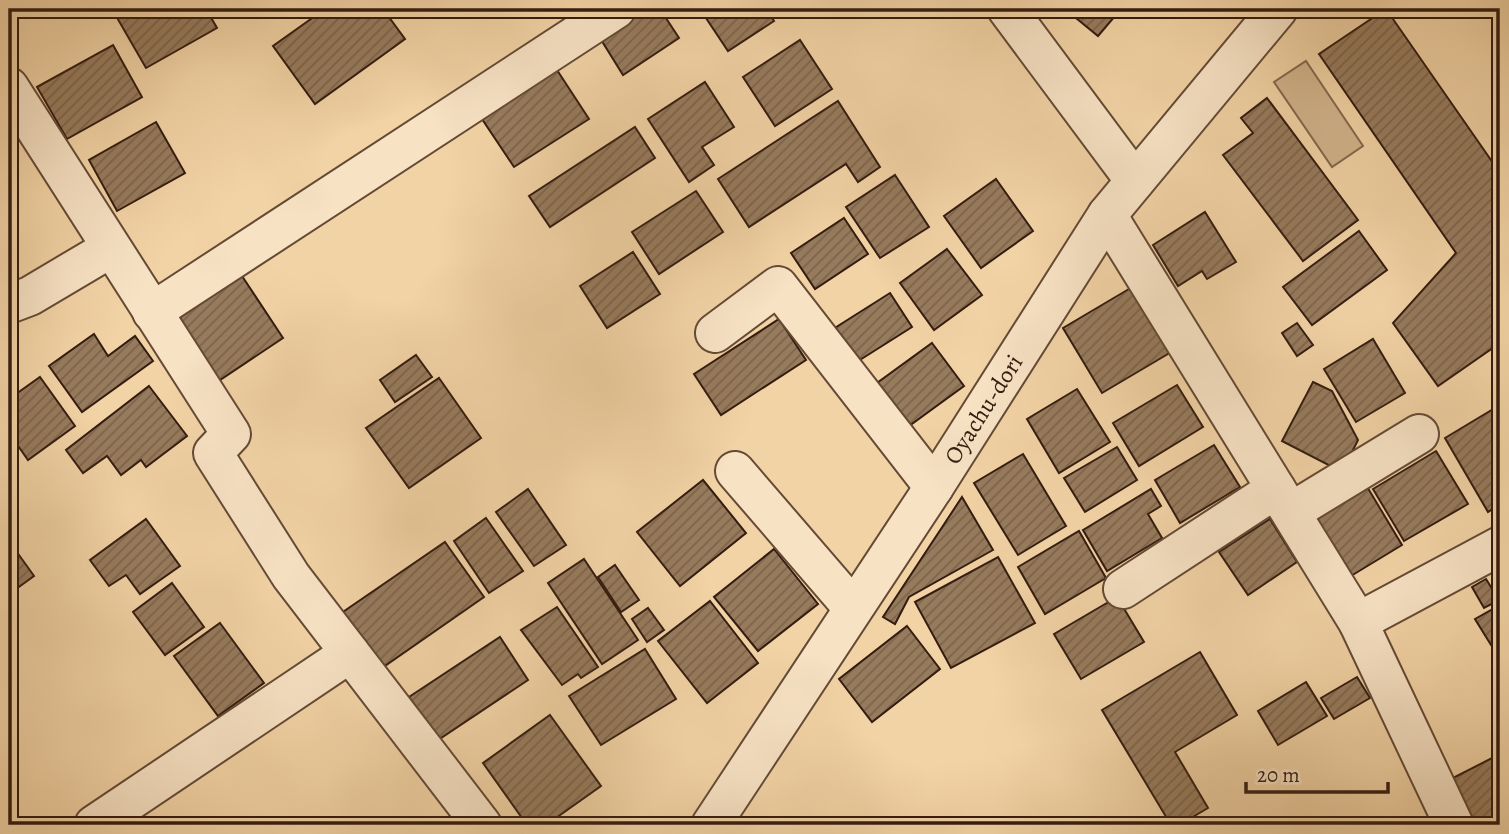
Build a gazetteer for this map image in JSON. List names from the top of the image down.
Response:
{
  "streets": {
    "street": ["Oyachu-dori"]
  },
  "scale_bar": "20 m"
}
